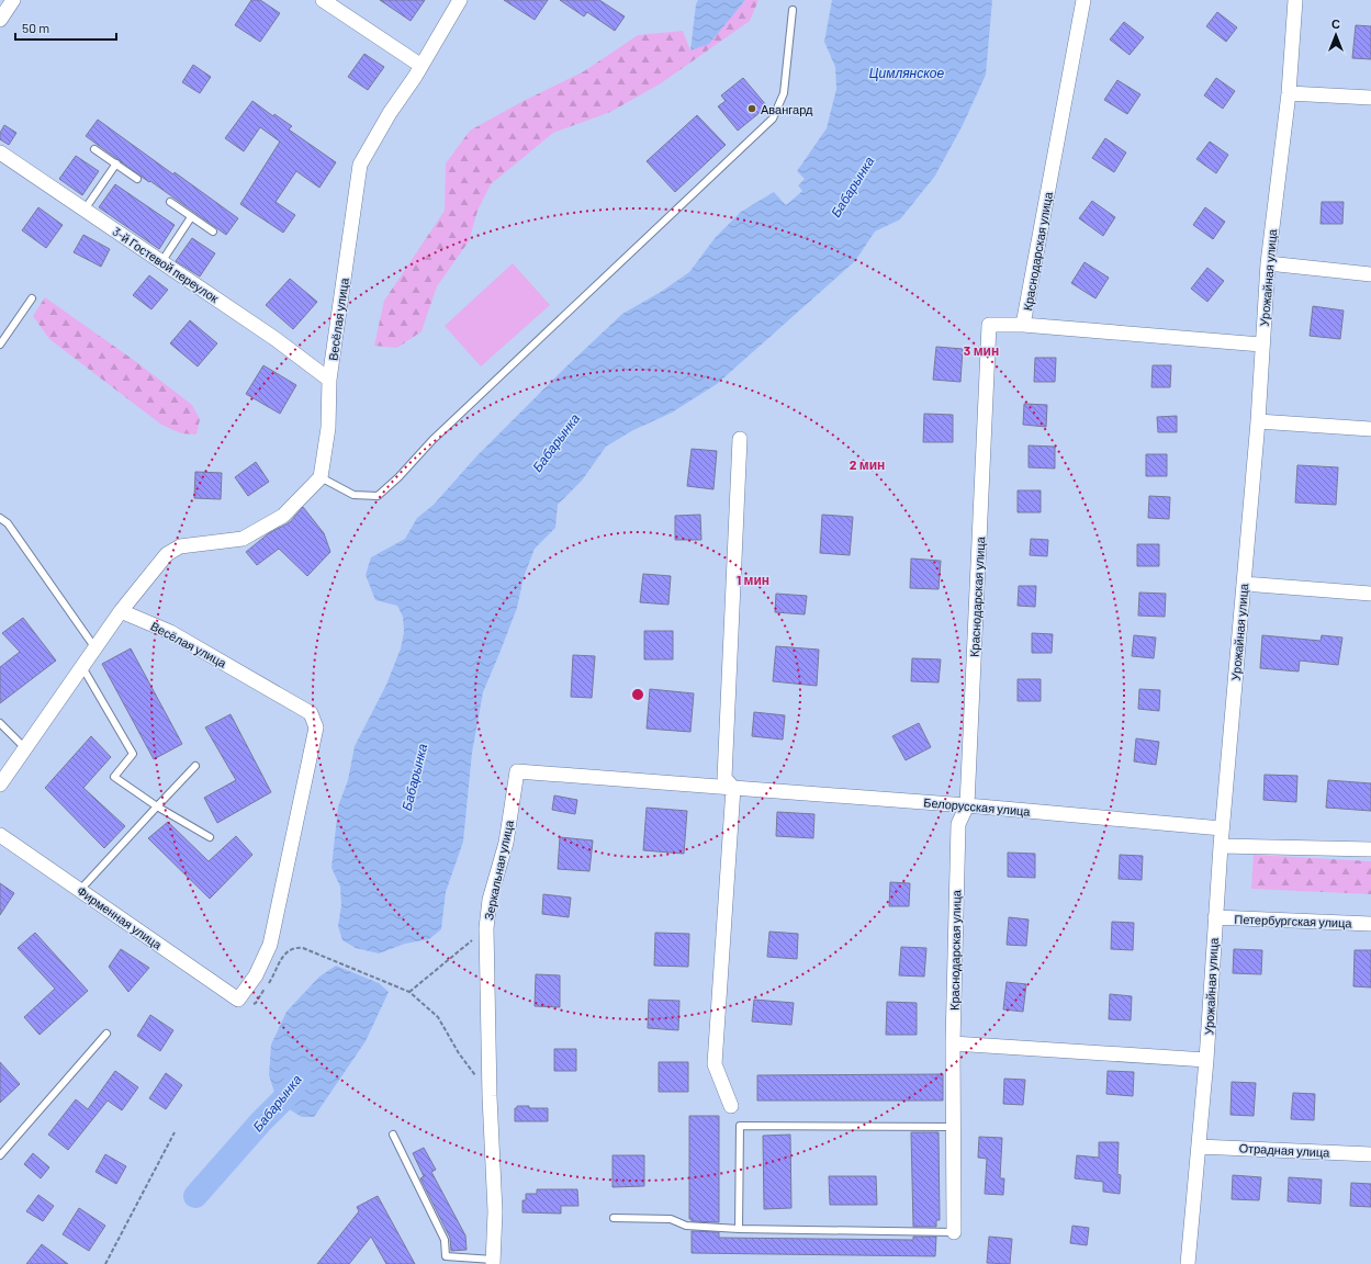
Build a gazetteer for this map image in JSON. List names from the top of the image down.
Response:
{
  "streets": {
    "street": [
      "Краснодарская улица",
      "3-й Гостевой переулок",
      "Урожайная улица",
      "Весёлая улица",
      "Белорусская улица",
      "Зеркальная улица",
      "Фирменная улица",
      "Петербургская улица",
      "Отрадная улица"
    ]
  },
  "crossings": [
    ["Краснодарская улица", "Белорусская улица"],
    ["3-й Гостевой переулок", "Весёлая улица"],
    ["Урожайная улица", "Белорусская улица"],
    ["Урожайная улица", "Петербургская улица"],
    ["Урожайная улица", "Отрадная улица"],
    ["Весёлая улица", "Фирменная улица"],
    ["Белорусская улица", "Зеркальная улица"]
  ],
  "water": ["Цимлянское", "Бабарынка"],
  "places": ["Авангард"],
  "scale_bar": "50 m",
  "north": "top",
  "rings": ["3 мин", "2 мин", "1 мин"]
}
